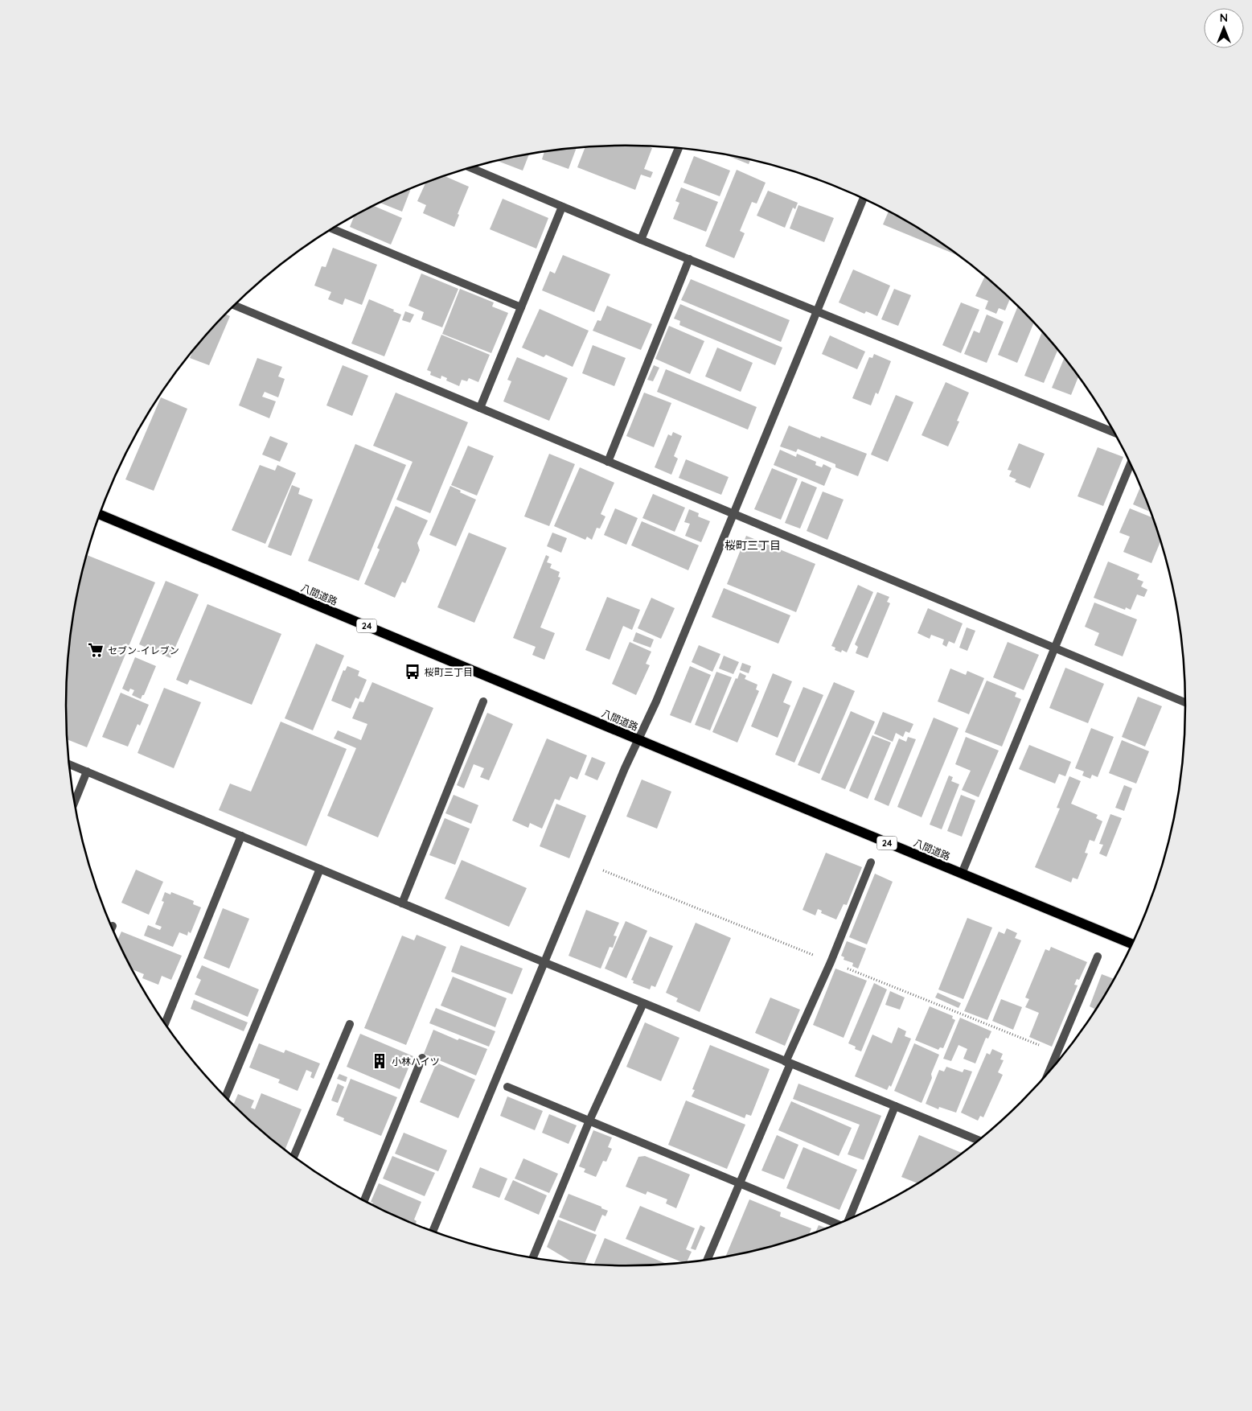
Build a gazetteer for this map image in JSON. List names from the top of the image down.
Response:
{
  "streets": {
    "main road": ["八間道路", "24"]
  },
  "districts": ["桜町三丁目"],
  "places": {
    "supermarket": ["セブン-イレブン"],
    "bus stop": ["桜町三丁目"],
    "building": ["小林ハイツ"]
  },
  "north": "top"
}
